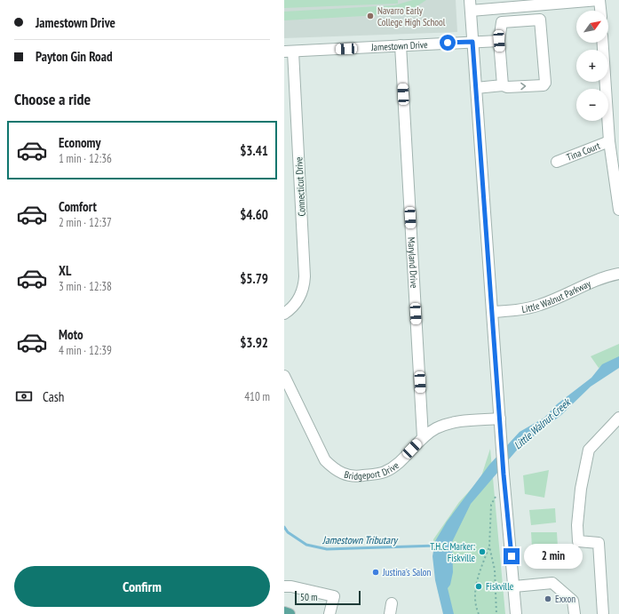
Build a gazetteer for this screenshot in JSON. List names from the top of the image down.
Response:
{
  "streets": {
    "street": [
      "Jamestown Drive",
      "Tina Court",
      "Connecticut Drive",
      "Maryland Drive",
      "Little Walnut Parkway",
      "Bridgeport Drive"
    ]
  },
  "crossings": [
    ["Jamestown Drive", "Connecticut Drive"],
    ["Jamestown Drive", "Maryland Drive"],
    ["Maryland Drive", "Bridgeport Drive"]
  ],
  "water": ["Little Walnut Creek", "Jamestown Tributary"],
  "places": [
    "Navarro Early College High School",
    "T.H.C. Marker: Fiskville",
    "Justina's Salon",
    "Fiskville",
    "Exxon"
  ],
  "scale_bar": "50 m",
  "north": "top right",
  "page": {
    "banner": ["Jamestown Drive", "Payton Gin Road"],
    "map_buttons": ["+", "−"],
    "heading": "Choose a ride",
    "list": [
      {
        "name": "Economy",
        "note": "1 min · 12:36",
        "value": "$3.41"
      },
      {
        "name": "Comfort",
        "note": "2 min · 12:37",
        "value": "$4.60"
      },
      {
        "name": "XL",
        "note": "3 min · 12:38",
        "value": "$5.79"
      },
      {
        "name": "Moto",
        "note": "4 min · 12:39",
        "value": "$3.92"
      }
    ],
    "pay": ["Cash", "410 m"],
    "bubble": "2 min",
    "buttons": "Confirm",
    "scale": "50 m"
  }
}
